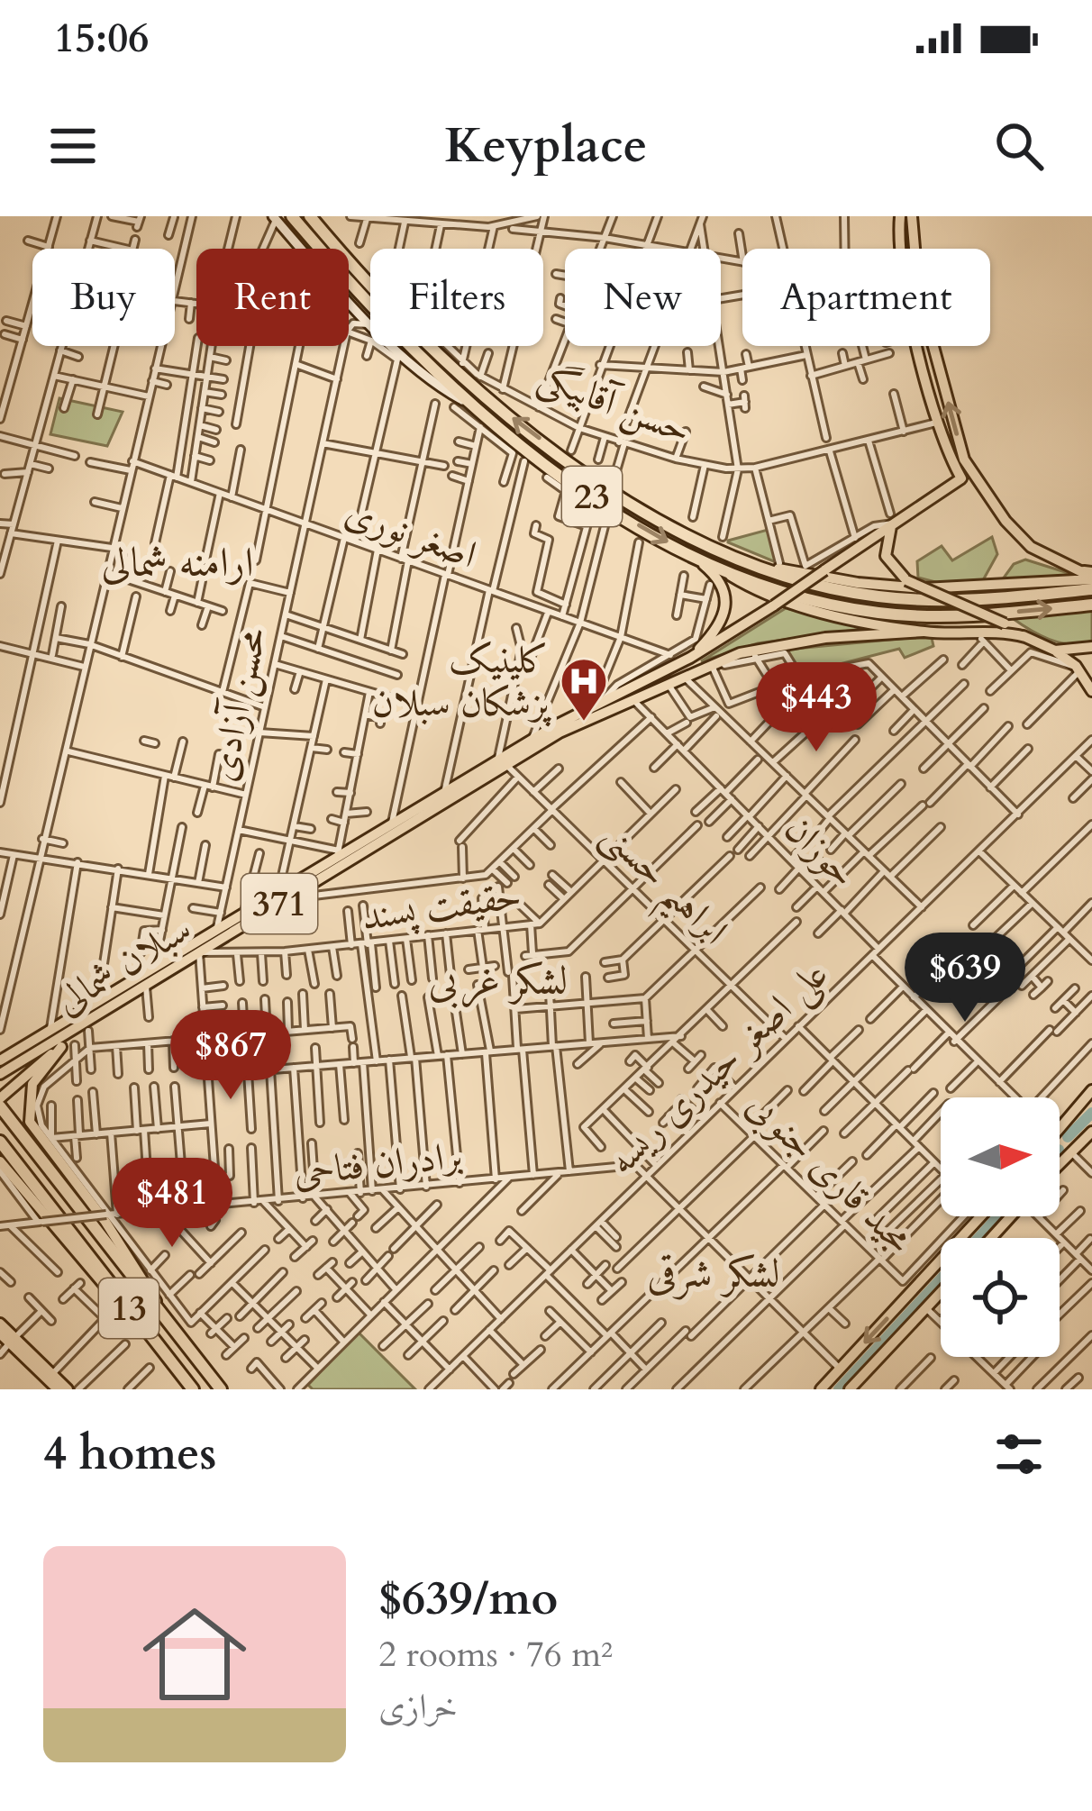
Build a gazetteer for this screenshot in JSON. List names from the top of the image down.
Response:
{
  "streets": {
    "highway": ["23", "13"],
    "main road": ["371", "سبلان شمالی"],
    "street": [
      "حسن آقابیگی",
      "اصغر نوری",
      "محسن آزادی",
      "حوزان",
      "ابراهیم حسنی",
      "حقیقت پسند",
      "علی اصغر حیدری ریسه",
      "برادران فتاحی",
      "مجید قاری جنوبی"
    ]
  },
  "crossings": [
    ["حسن آقابیگی", "371"],
    ["اصغر نوری", "محسن آزادی"],
    ["محسن آزادی", "سبلان شمالی"],
    ["حوزان", "سبلان شمالی"],
    ["حوزان", "علی اصغر حیدری ریسه"],
    ["ابراهیم حسنی", "حقیقت پسند"],
    ["ابراهیم حسنی", "سبلان شمالی"],
    ["ابراهیم حسنی", "علی اصغر حیدری ریسه"],
    ["371", "سبلان شمالی"],
    ["حقیقت پسند", "سبلان شمالی"],
    ["علی اصغر حیدری ریسه", "برادران فتاحی"],
    ["علی اصغر حیدری ریسه", "مجید قاری جنوبی"]
  ],
  "districts": ["ارامنه شمالی", "لشکر غربی", "لشکر شرقی"],
  "places": {
    "hospital": ["کلینیک پزشکان سبلان"]
  },
  "north": "right",
  "page": {
    "status": "15:06",
    "header": "Keyplace",
    "chip": [
      "Buy",
      "Rent",
      "Filters",
      "New",
      "Apartment"
    ],
    "price": [
      "$443",
      "$639",
      "$867",
      "$481"
    ],
    "heading": "4 homes",
    "list": [
      {
        "name": "$639/mo",
        "note": "2 rooms · 76 m² · خرازی"
      }
    ]
  }
}
